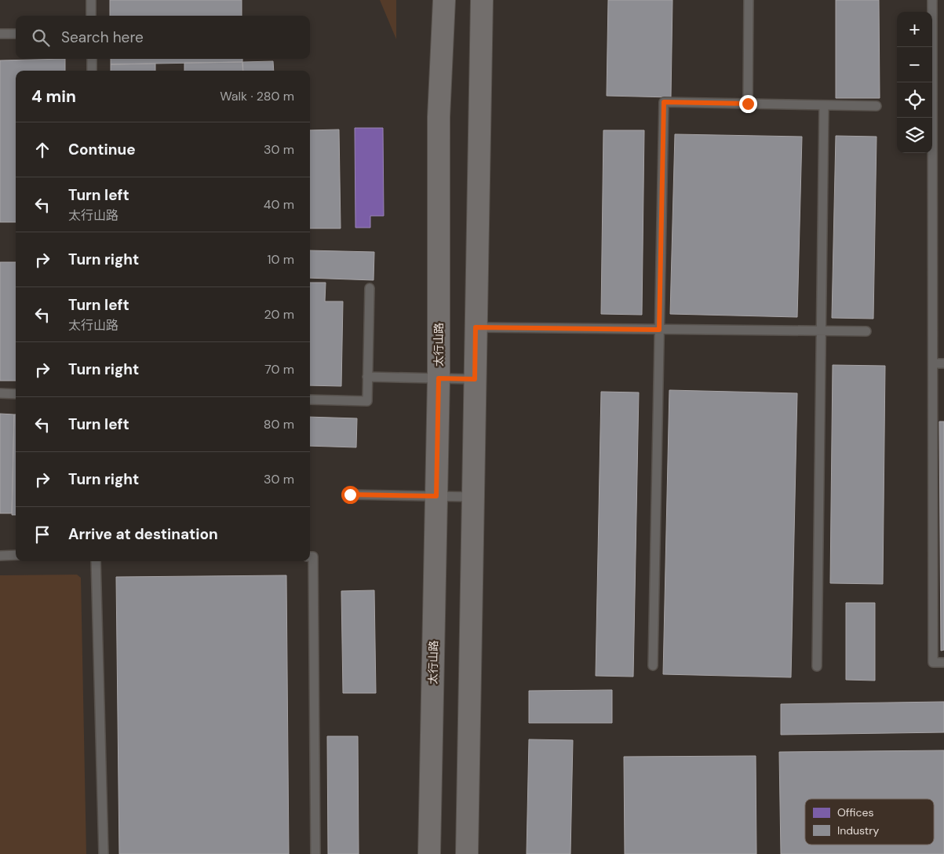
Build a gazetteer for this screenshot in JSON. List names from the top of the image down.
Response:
{
  "streets": {
    "street": ["太行山路"]
  },
  "legend": ["Offices", "Industry"],
  "page": {
    "map_buttons": ["+", "−"],
    "search": "Search here",
    "heading": ["4 min", "Walk · 280 m"],
    "list": [
      ["Continue", "30 m"],
      ["Turn left", "太行山路", "40 m"],
      ["Turn right", "10 m"],
      ["Turn left", "太行山路", "20 m"],
      ["Turn right", "70 m"],
      ["Turn left", "80 m"],
      ["Turn right", "30 m"],
      "Arrive at destination"
    ]
  }
}
